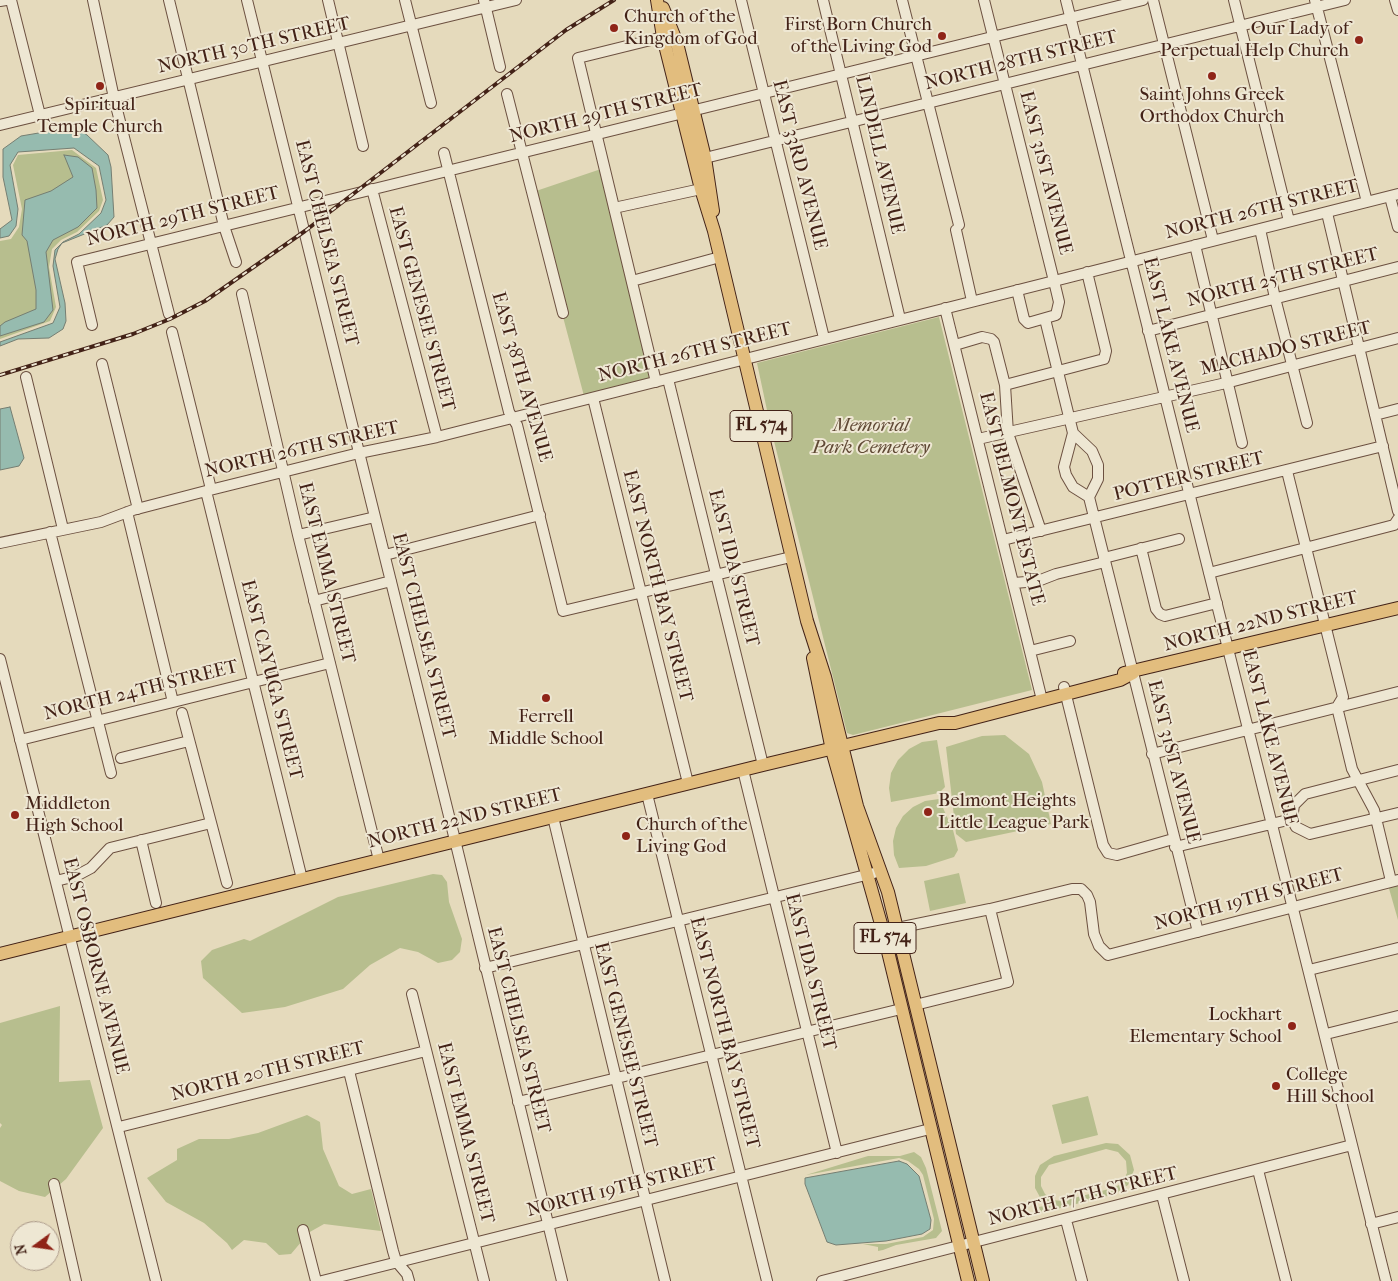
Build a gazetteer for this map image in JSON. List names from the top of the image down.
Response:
{
  "streets": {
    "main road": ["FL 574", "NORTH 22ND STREET"],
    "street": [
      "NORTH 30TH STREET",
      "NORTH 28TH STREET",
      "NORTH 29TH STREET",
      "LINDELL AVENUE",
      "EAST 33RD AVENUE",
      "EAST 31ST AVENUE",
      "NORTH 26TH STREET",
      "EAST CHELSEA STREET",
      "NORTH 25TH STREET",
      "EAST GENESEE STREET",
      "EAST LAKE AVENUE",
      "MACHADO STREET",
      "EAST 38TH AVENUE",
      "POTTER STREET",
      "EAST BELMONT ESTATE",
      "EAST IDA STREET",
      "EAST EMMA STREET",
      "EAST NORTH BAY STREET",
      "EAST CAYUGA STREET",
      "NORTH 24TH STREET",
      "NORTH 19TH STREET",
      "EAST OSBORNE AVENUE",
      "NORTH 20TH STREET",
      "NORTH 17TH STREET"
    ]
  },
  "crossings": [
    ["NORTH 30TH STREET", "EAST CHELSEA STREET"],
    ["NORTH 28TH STREET", "LINDELL AVENUE"],
    ["NORTH 28TH STREET", "EAST 33RD AVENUE"],
    ["NORTH 28TH STREET", "EAST 31ST AVENUE"],
    ["NORTH 28TH STREET", "EAST LAKE AVENUE"],
    ["NORTH 28TH STREET", "FL 574"],
    ["NORTH 29TH STREET", "LINDELL AVENUE"],
    ["NORTH 29TH STREET", "EAST 33RD AVENUE"],
    ["NORTH 29TH STREET", "EAST 31ST AVENUE"],
    ["NORTH 29TH STREET", "EAST CHELSEA STREET"],
    ["NORTH 29TH STREET", "EAST GENESEE STREET"],
    ["NORTH 29TH STREET", "EAST LAKE AVENUE"],
    ["NORTH 29TH STREET", "EAST 38TH AVENUE"],
    ["NORTH 29TH STREET", "FL 574"],
    ["LINDELL AVENUE", "NORTH 26TH STREET"],
    ["EAST 33RD AVENUE", "NORTH 26TH STREET"],
    ["EAST 31ST AVENUE", "NORTH 26TH STREET"],
    ["EAST 31ST AVENUE", "POTTER STREET"],
    ["EAST 31ST AVENUE", "NORTH 22ND STREET"],
    ["EAST 31ST AVENUE", "NORTH 19TH STREET"],
    ["NORTH 26TH STREET", "EAST CHELSEA STREET"],
    ["NORTH 26TH STREET", "EAST GENESEE STREET"],
    ["NORTH 26TH STREET", "EAST LAKE AVENUE"],
    ["NORTH 26TH STREET", "EAST 38TH AVENUE"],
    ["NORTH 26TH STREET", "FL 574"],
    ["NORTH 26TH STREET", "EAST BELMONT ESTATE"],
    ["NORTH 26TH STREET", "EAST IDA STREET"],
    ["NORTH 26TH STREET", "EAST EMMA STREET"],
    ["NORTH 26TH STREET", "EAST NORTH BAY STREET"],
    ["NORTH 26TH STREET", "EAST CAYUGA STREET"],
    ["EAST CHELSEA STREET", "NORTH 22ND STREET"],
    ["EAST CHELSEA STREET", "NORTH 19TH STREET"],
    ["NORTH 25TH STREET", "EAST LAKE AVENUE"],
    ["EAST GENESEE STREET", "NORTH 22ND STREET"],
    ["EAST GENESEE STREET", "NORTH 19TH STREET"],
    ["EAST LAKE AVENUE", "MACHADO STREET"],
    ["EAST LAKE AVENUE", "POTTER STREET"],
    ["EAST LAKE AVENUE", "NORTH 22ND STREET"],
    ["EAST LAKE AVENUE", "NORTH 19TH STREET"],
    ["EAST LAKE AVENUE", "NORTH 17TH STREET"],
    ["MACHADO STREET", "EAST BELMONT ESTATE"],
    ["EAST 38TH AVENUE", "EAST NORTH BAY STREET"],
    ["FL 574", "NORTH 22ND STREET"],
    ["FL 574", "NORTH 19TH STREET"],
    ["FL 574", "NORTH 17TH STREET"],
    ["POTTER STREET", "EAST BELMONT ESTATE"],
    ["EAST BELMONT ESTATE", "NORTH 22ND STREET"],
    ["EAST IDA STREET", "NORTH 22ND STREET"],
    ["EAST IDA STREET", "NORTH 19TH STREET"],
    ["EAST EMMA STREET", "NORTH 22ND STREET"],
    ["EAST EMMA STREET", "NORTH 24TH STREET"],
    ["EAST EMMA STREET", "NORTH 19TH STREET"],
    ["EAST EMMA STREET", "NORTH 20TH STREET"],
    ["EAST NORTH BAY STREET", "NORTH 22ND STREET"],
    ["EAST NORTH BAY STREET", "NORTH 19TH STREET"],
    ["NORTH 22ND STREET", "EAST CAYUGA STREET"],
    ["NORTH 22ND STREET", "EAST OSBORNE AVENUE"],
    ["EAST CAYUGA STREET", "NORTH 24TH STREET"],
    ["NORTH 24TH STREET", "EAST OSBORNE AVENUE"],
    ["EAST OSBORNE AVENUE", "NORTH 20TH STREET"]
  ],
  "parks": ["Memorial Park Cemetery"],
  "places": [
    "Church of the Kingdom of God",
    "First Born Church of the Living God",
    "Our Lady of Perpetual Help Church",
    "Saint Johns Greek Orthodox Church",
    "Spiritual Temple Church",
    "Ferrell Middle School",
    "Belmont Heights Little League Park",
    "Middleton High School",
    "Church of the Living God",
    "Lockhart Elementary School",
    "College Hill School"
  ],
  "north": "left"
}
